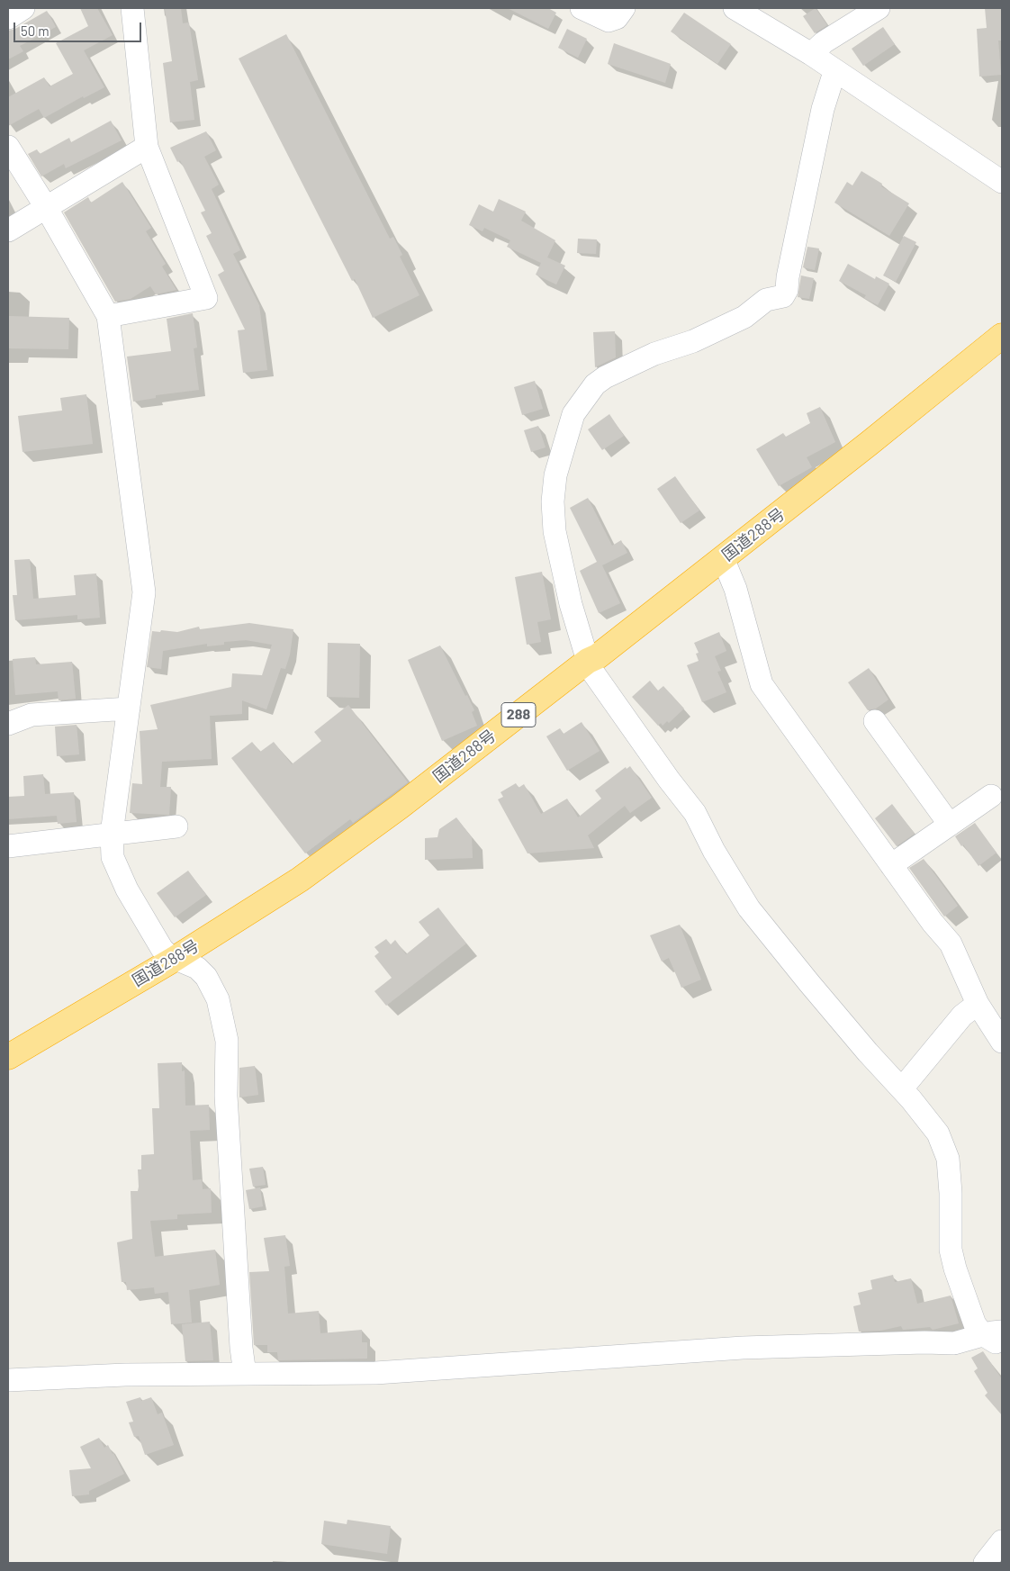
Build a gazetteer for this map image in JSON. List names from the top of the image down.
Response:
{
  "streets": {
    "highway": ["国道288号", "288"]
  },
  "scale_bar": "50 m"
}
